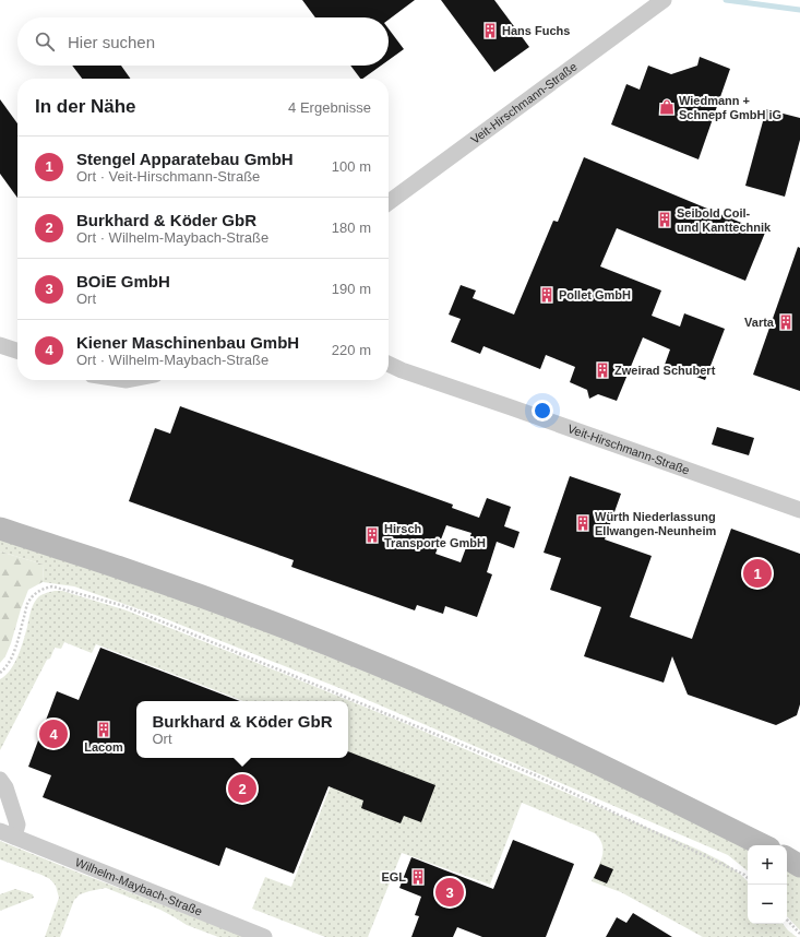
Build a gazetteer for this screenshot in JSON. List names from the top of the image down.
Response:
{
  "streets": {
    "street": ["Veit-Hirschmann-Straße", "Wilhelm-Maybach-Straße"]
  },
  "places": {
    "building": [
      "Hans Fuchs",
      "Seibold Coil- und Kanttechnik",
      "Pollet GmbH",
      "Varta",
      "Zweirad Schubert",
      "Würth Niederlassung Ellwangen-Neunheim",
      "Hirsch Transporte GmbH",
      "Lacom",
      "EGL"
    ],
    "shop": ["Wiedmann + Schnepf GmbH iG"]
  },
  "page": {
    "search": "Hier suchen",
    "heading": ["In der Nähe", "4 Ergebnisse"],
    "list": [
      {
        "mark": "1",
        "name": "Stengel Apparatebau GmbH",
        "note": "Ort · Veit-Hirschmann-Straße",
        "value": "100 m"
      },
      {
        "mark": "2",
        "name": "Burkhard & Köder GbR",
        "note": "Ort · Wilhelm-Maybach-Straße",
        "value": "180 m"
      },
      {
        "mark": "3",
        "name": "BOiE GmbH",
        "note": "Ort",
        "value": "190 m"
      },
      {
        "mark": "4",
        "name": "Kiener Maschinenbau GmbH",
        "note": "Ort · Wilhelm-Maybach-Straße",
        "value": "220 m"
      }
    ],
    "pins": [
      "1",
      "4",
      "2",
      "3"
    ],
    "popup": ["Burkhard & Köder GbR", "Ort"],
    "map_buttons": ["+", "−"]
  }
}
